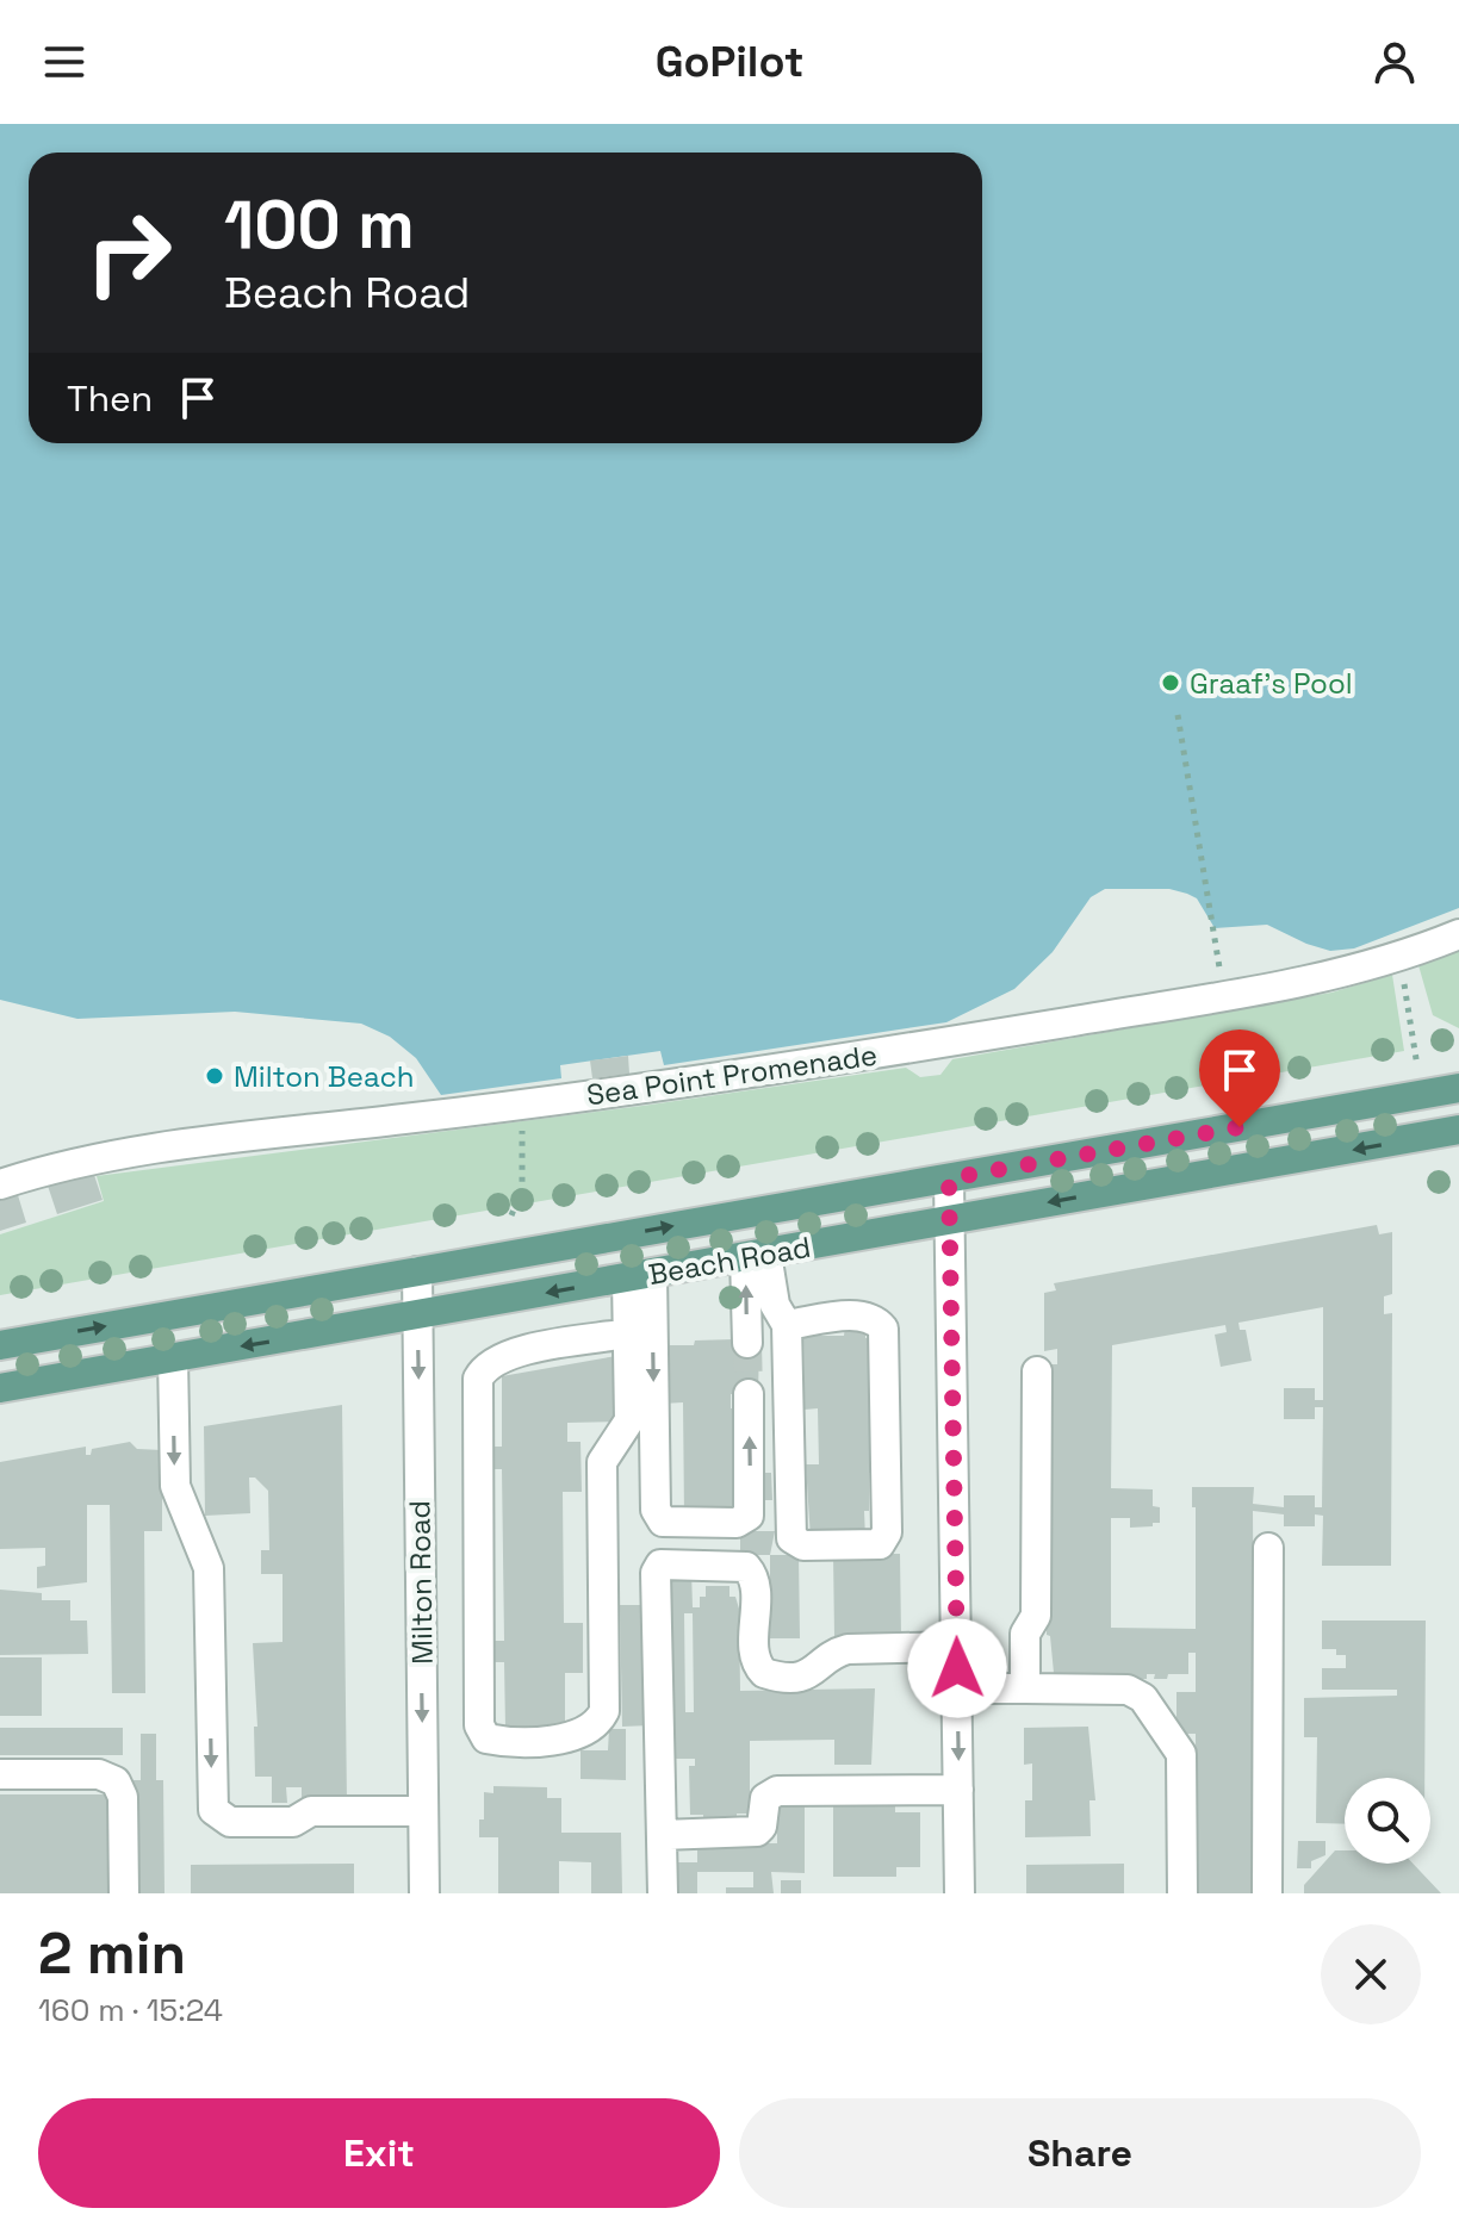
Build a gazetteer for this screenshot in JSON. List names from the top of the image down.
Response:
{
  "streets": {
    "main road": ["Beach Road"],
    "street": ["Sea Point Promenade", "Milton Road"]
  },
  "crossings": [
    ["Beach Road", "Milton Road"]
  ],
  "one_way": ["Milton Road"],
  "places": ["Graaf's Pool", "Milton Beach"],
  "page": {
    "header": "GoPilot",
    "turn": ["100 m", "Beach Road"],
    "then": "Then",
    "heading": ["2 min", "160 m · 15:24"],
    "buttons": ["Exit", "Share"]
  }
}
